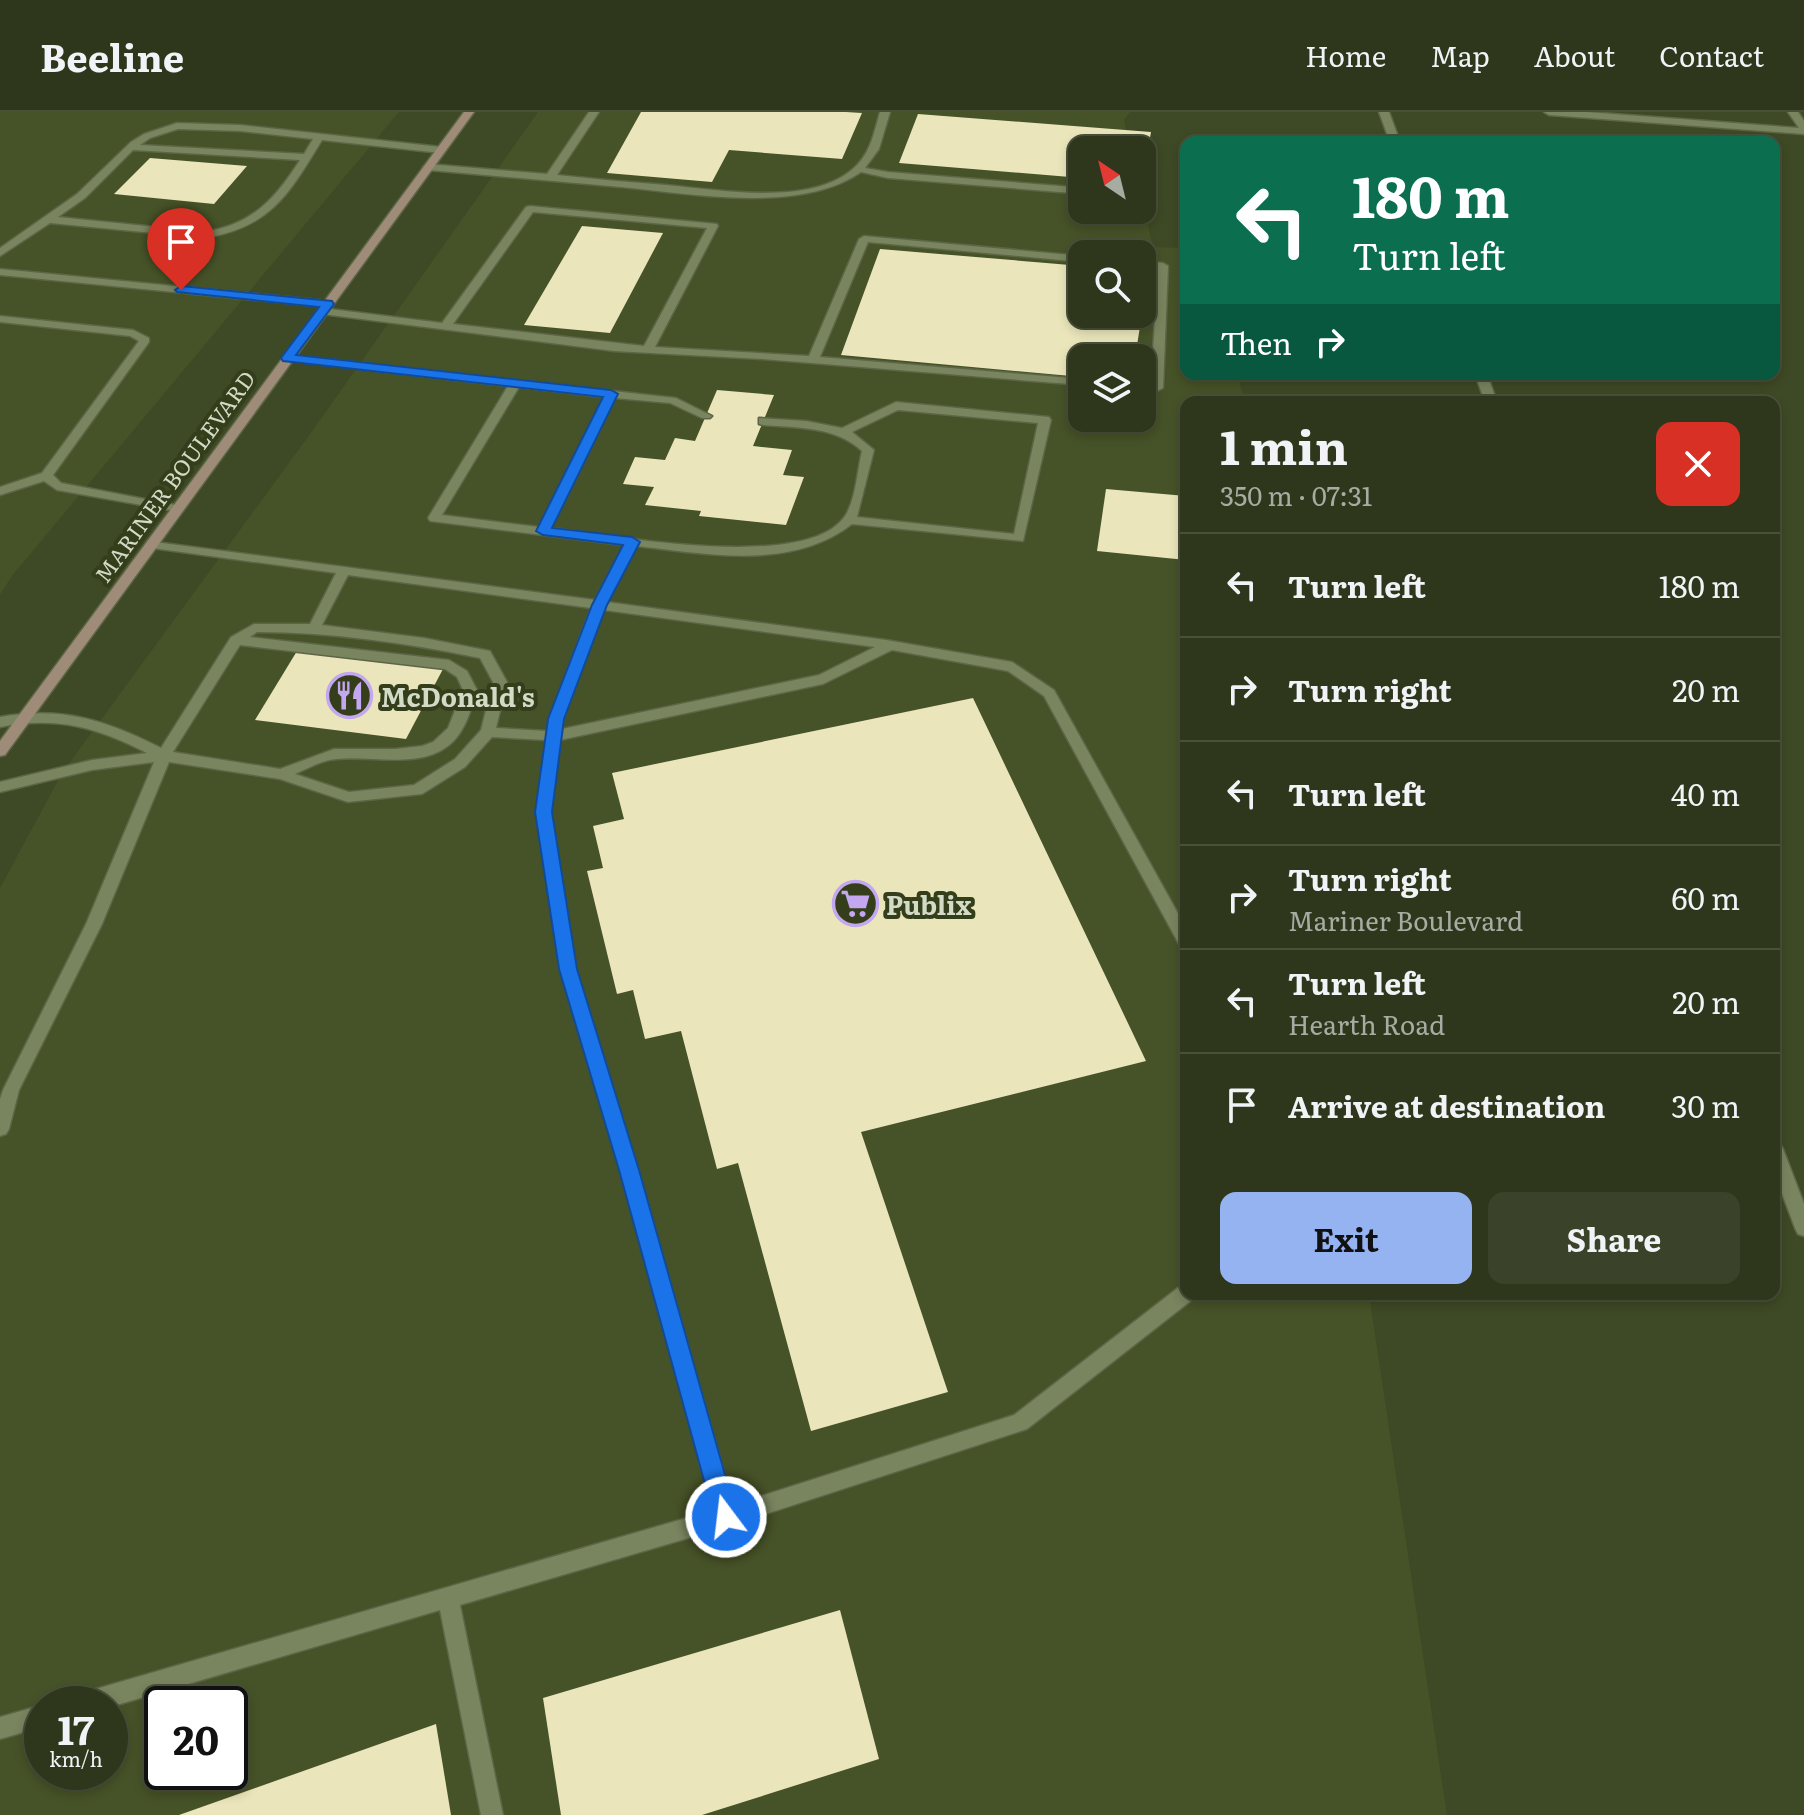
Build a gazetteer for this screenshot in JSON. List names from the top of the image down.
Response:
{
  "streets": {
    "main road": ["MARINER BOULEVARD"]
  },
  "places": {
    "restaurant": ["McDonald's"],
    "supermarket": ["Publix"]
  },
  "north": "top left",
  "page": {
    "header": "Beeline",
    "nav": [
      "Home",
      "Map",
      "About",
      "Contact"
    ],
    "turn": ["180 m", "Turn left"],
    "then": "Then",
    "heading": ["1 min", "350 m · 07:31"],
    "list": [
      {
        "name": "Turn left",
        "value": "180 m"
      },
      {
        "name": "Turn right",
        "value": "20 m"
      },
      {
        "name": "Turn left",
        "value": "40 m"
      },
      {
        "name": "Turn right",
        "note": "Mariner Boulevard",
        "value": "60 m"
      },
      {
        "name": "Turn left",
        "note": "Hearth Road",
        "value": "20 m"
      },
      {
        "name": "Arrive at destination",
        "value": "30 m"
      }
    ],
    "buttons": ["Exit", "Share"],
    "speed": "17 km/h",
    "limit": "20"
  }
}
